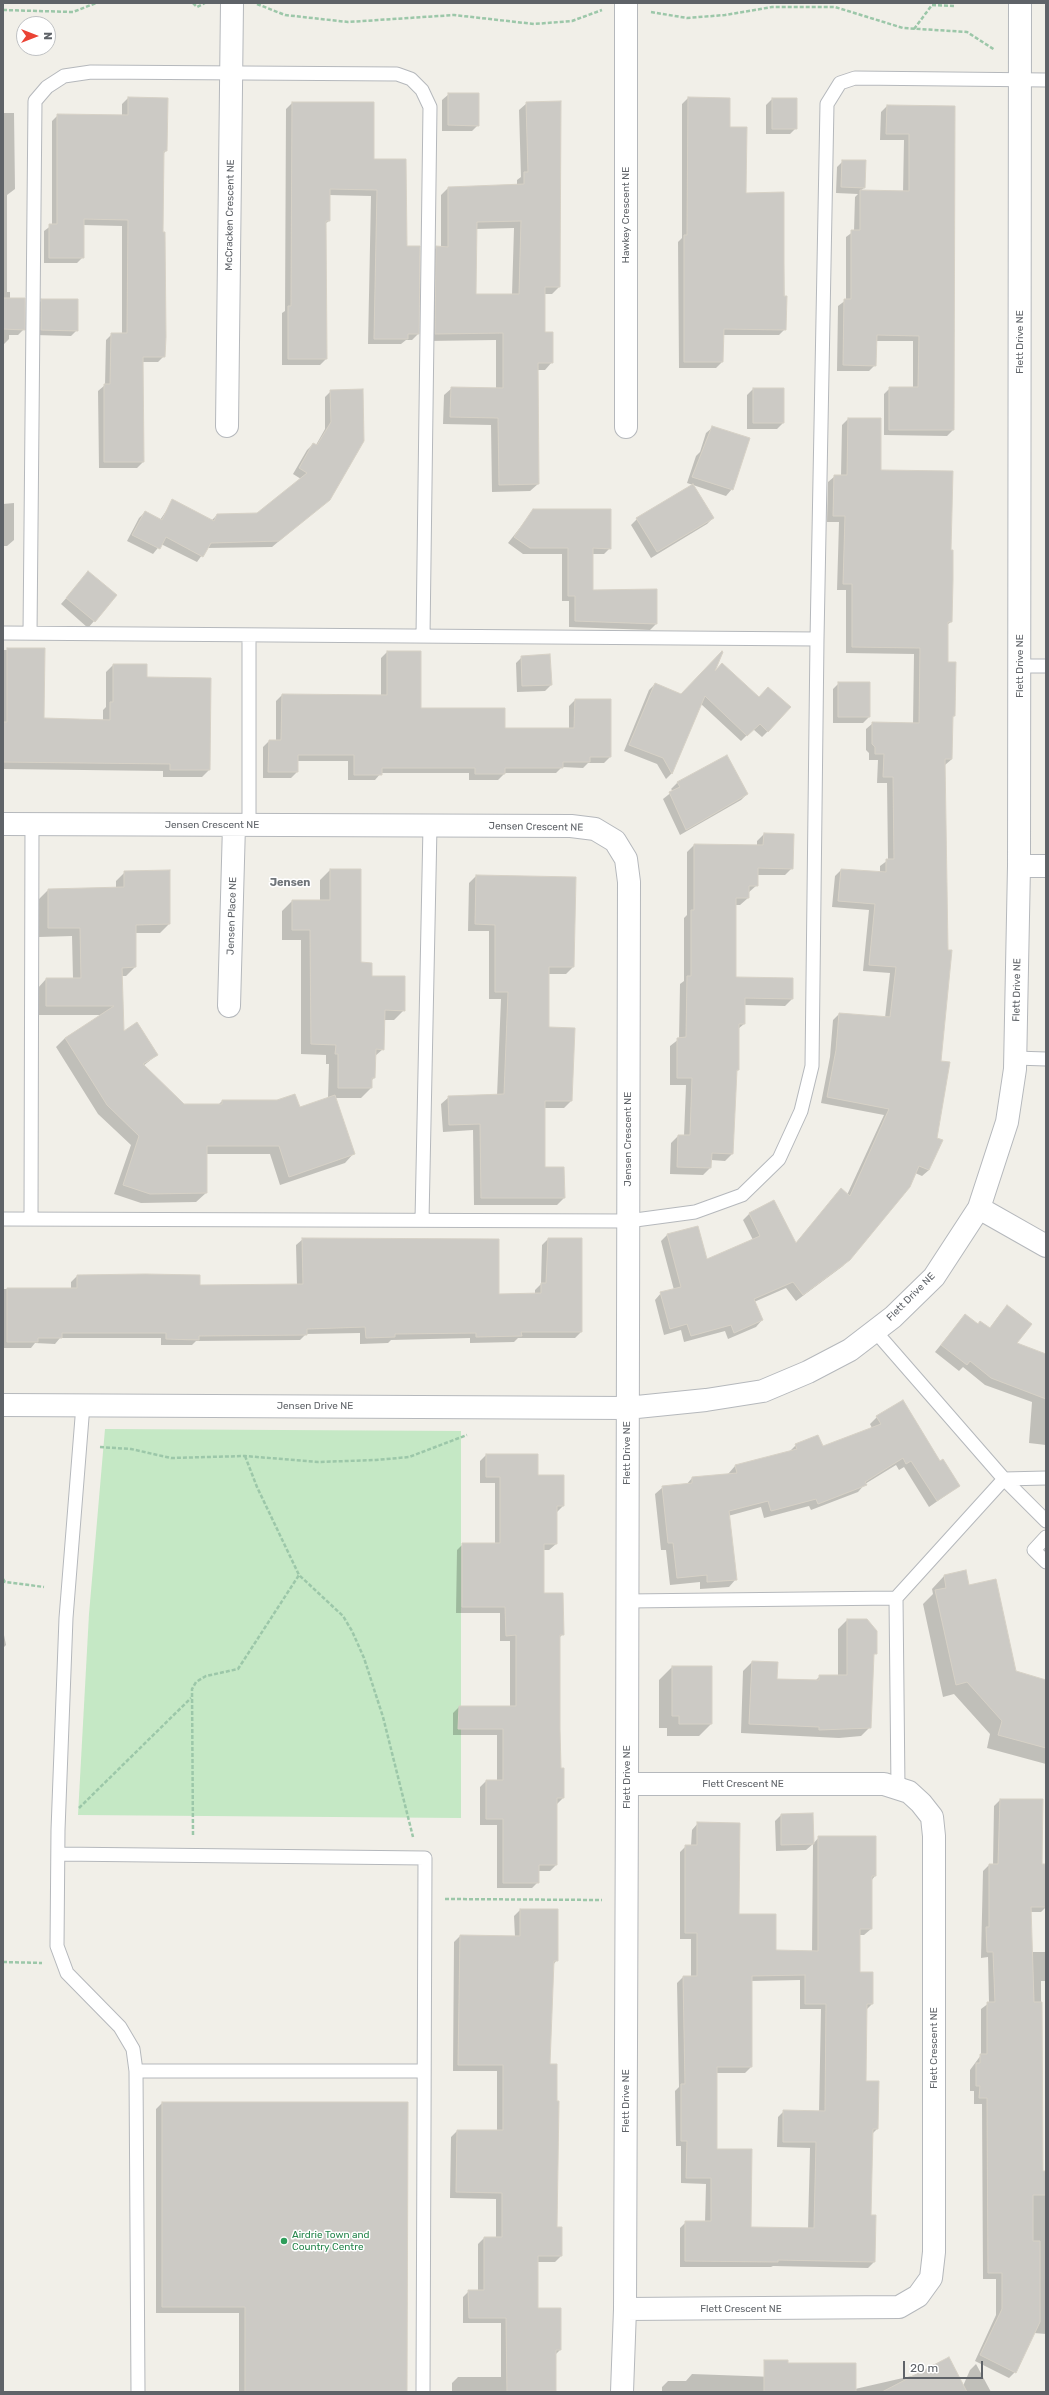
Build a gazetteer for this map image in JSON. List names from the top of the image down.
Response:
{
  "streets": {
    "street": [
      "McCracken Crescent NE",
      "Hawkey Crescent NE",
      "Flett Drive NE",
      "Jensen Crescent NE",
      "Jensen Place NE",
      "Jensen Drive NE",
      "Flett Crescent NE"
    ]
  },
  "crossings": [
    ["Flett Drive NE", "Jensen Crescent NE"],
    ["Flett Drive NE", "Jensen Drive NE"],
    ["Flett Drive NE", "Flett Crescent NE"],
    ["Jensen Crescent NE", "Jensen Place NE"],
    ["Jensen Crescent NE", "Jensen Drive NE"]
  ],
  "districts": ["Jensen"],
  "places": ["Airdrie Town and Country Centre"],
  "scale_bar": "20 m",
  "north": "right"
}
